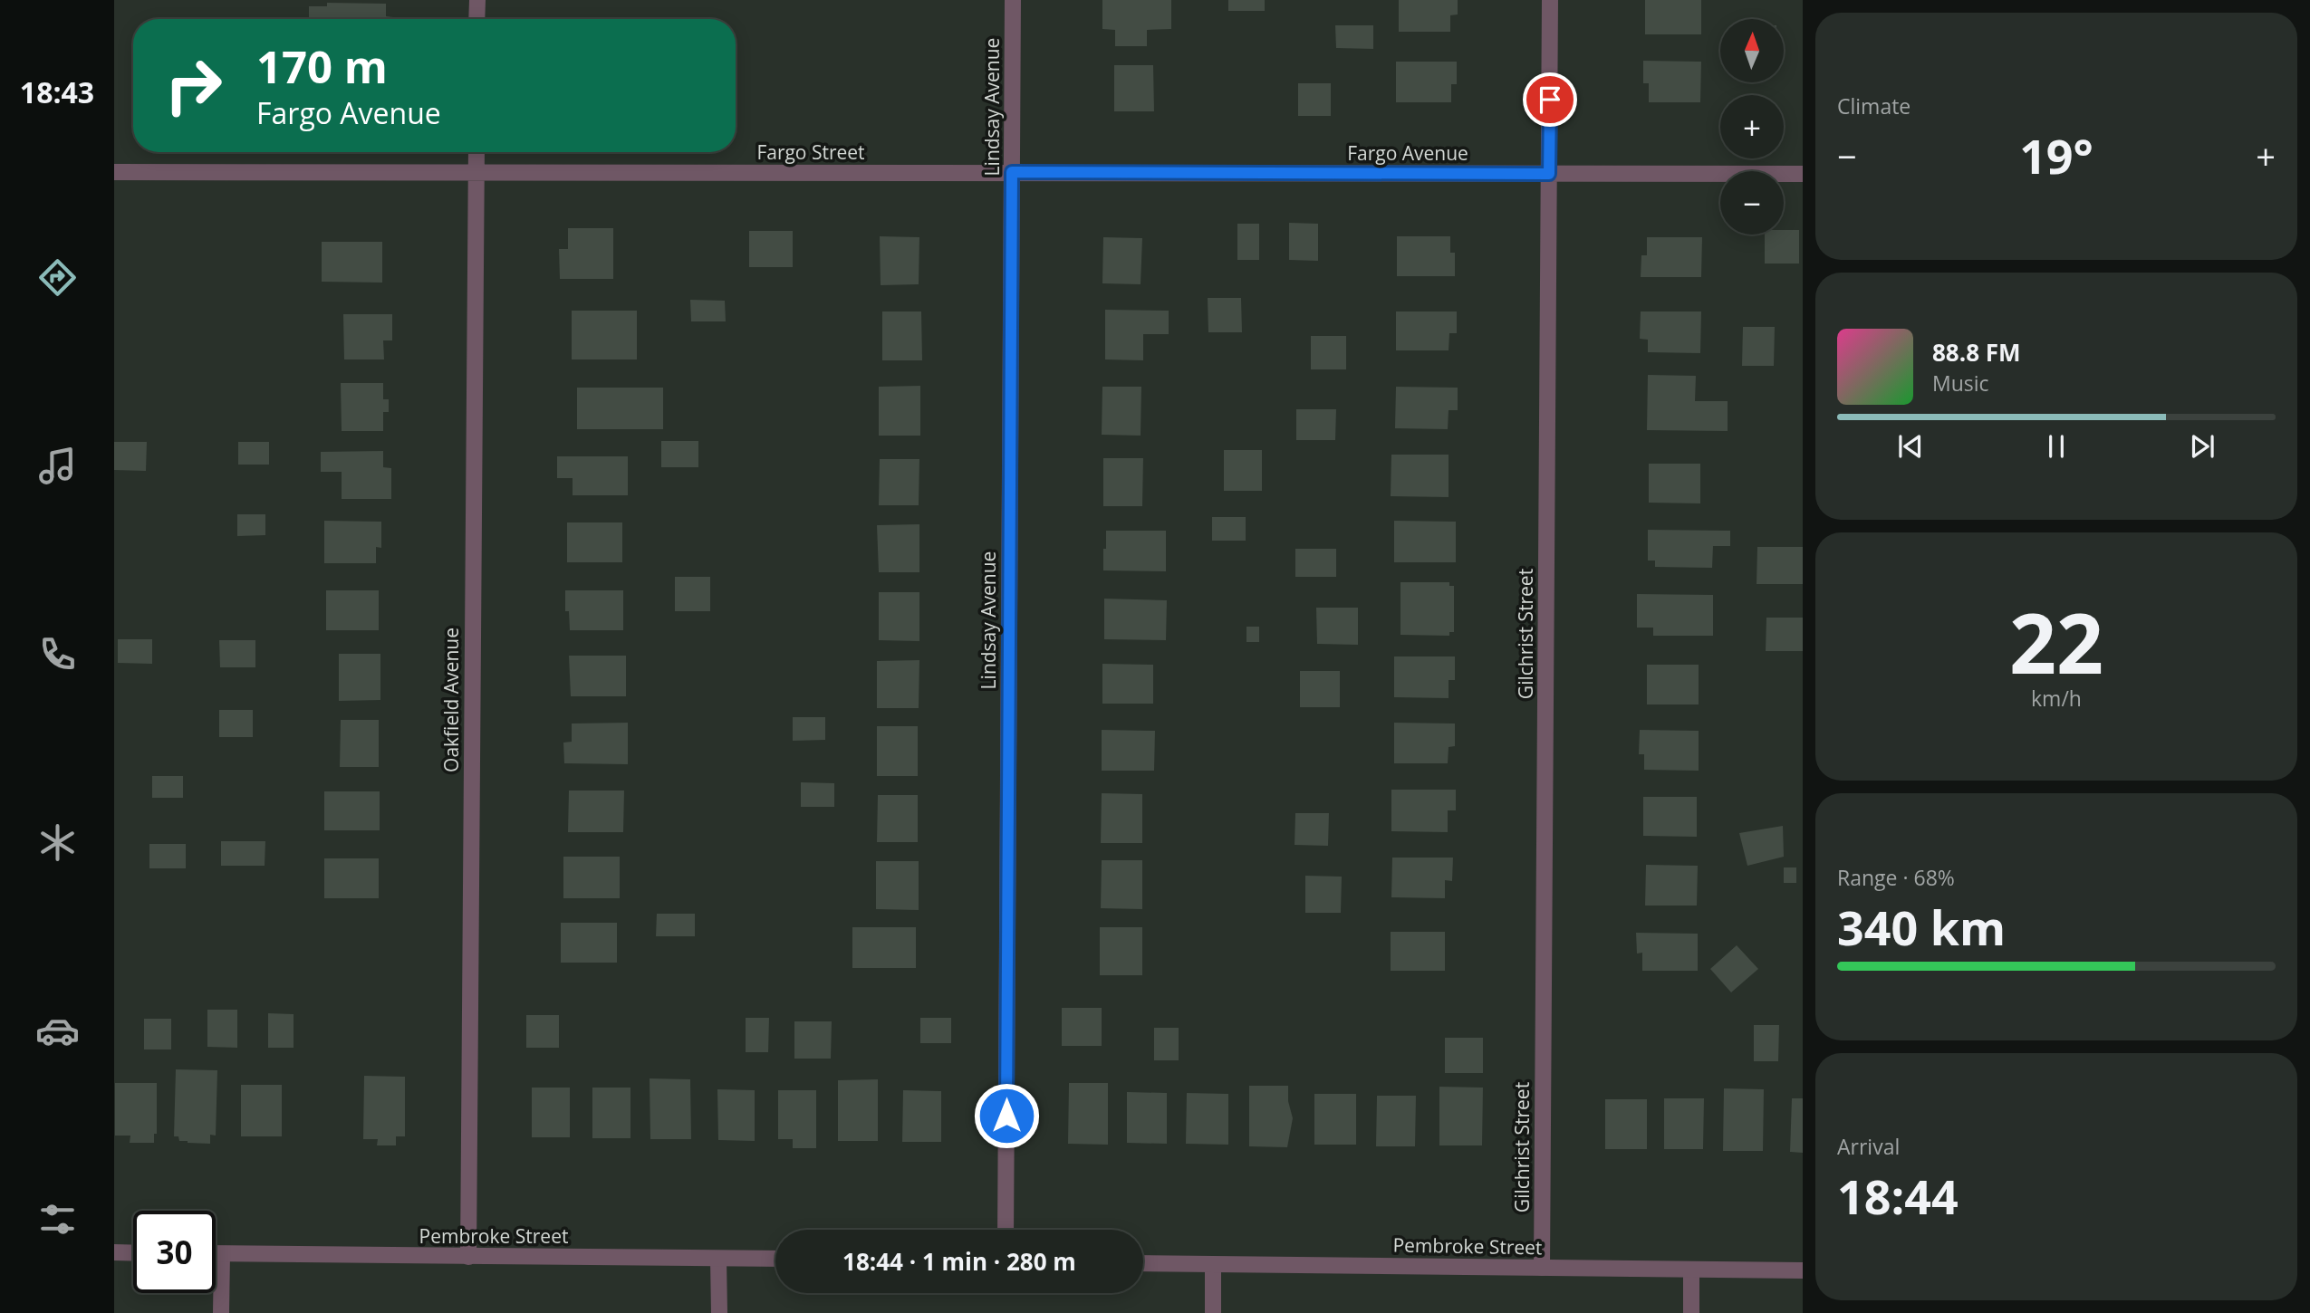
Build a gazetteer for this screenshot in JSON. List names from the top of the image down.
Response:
{
  "streets": {
    "street": [
      "Lindsay Avenue",
      "Fargo Street",
      "Fargo Avenue",
      "Gilchrist Street",
      "Oakfield Avenue",
      "Pembroke Street"
    ]
  },
  "crossings": [
    ["Lindsay Avenue", "Fargo Street"],
    ["Lindsay Avenue", "Fargo Avenue"],
    ["Fargo Street", "Fargo Avenue"],
    ["Fargo Street", "Oakfield Avenue"],
    ["Fargo Avenue", "Gilchrist Street"],
    ["Gilchrist Street", "Pembroke Street"],
    ["Oakfield Avenue", "Pembroke Street"]
  ],
  "north": "top",
  "page": {
    "tabs": "18:43",
    "tile": [
      "Climate",
      ["22", "km/h"],
      ["Range · 68%", "340 km"],
      ["Arrival", "18:44"]
    ],
    "map_buttons": ["+", "−"],
    "turn": ["170 m", "Fargo Avenue"],
    "heat": ["−", "19°", "+"],
    "song": ["88.8 FM", "Music"],
    "limit": "30",
    "trip": "18:44 · 1 min · 280 m"
  }
}
